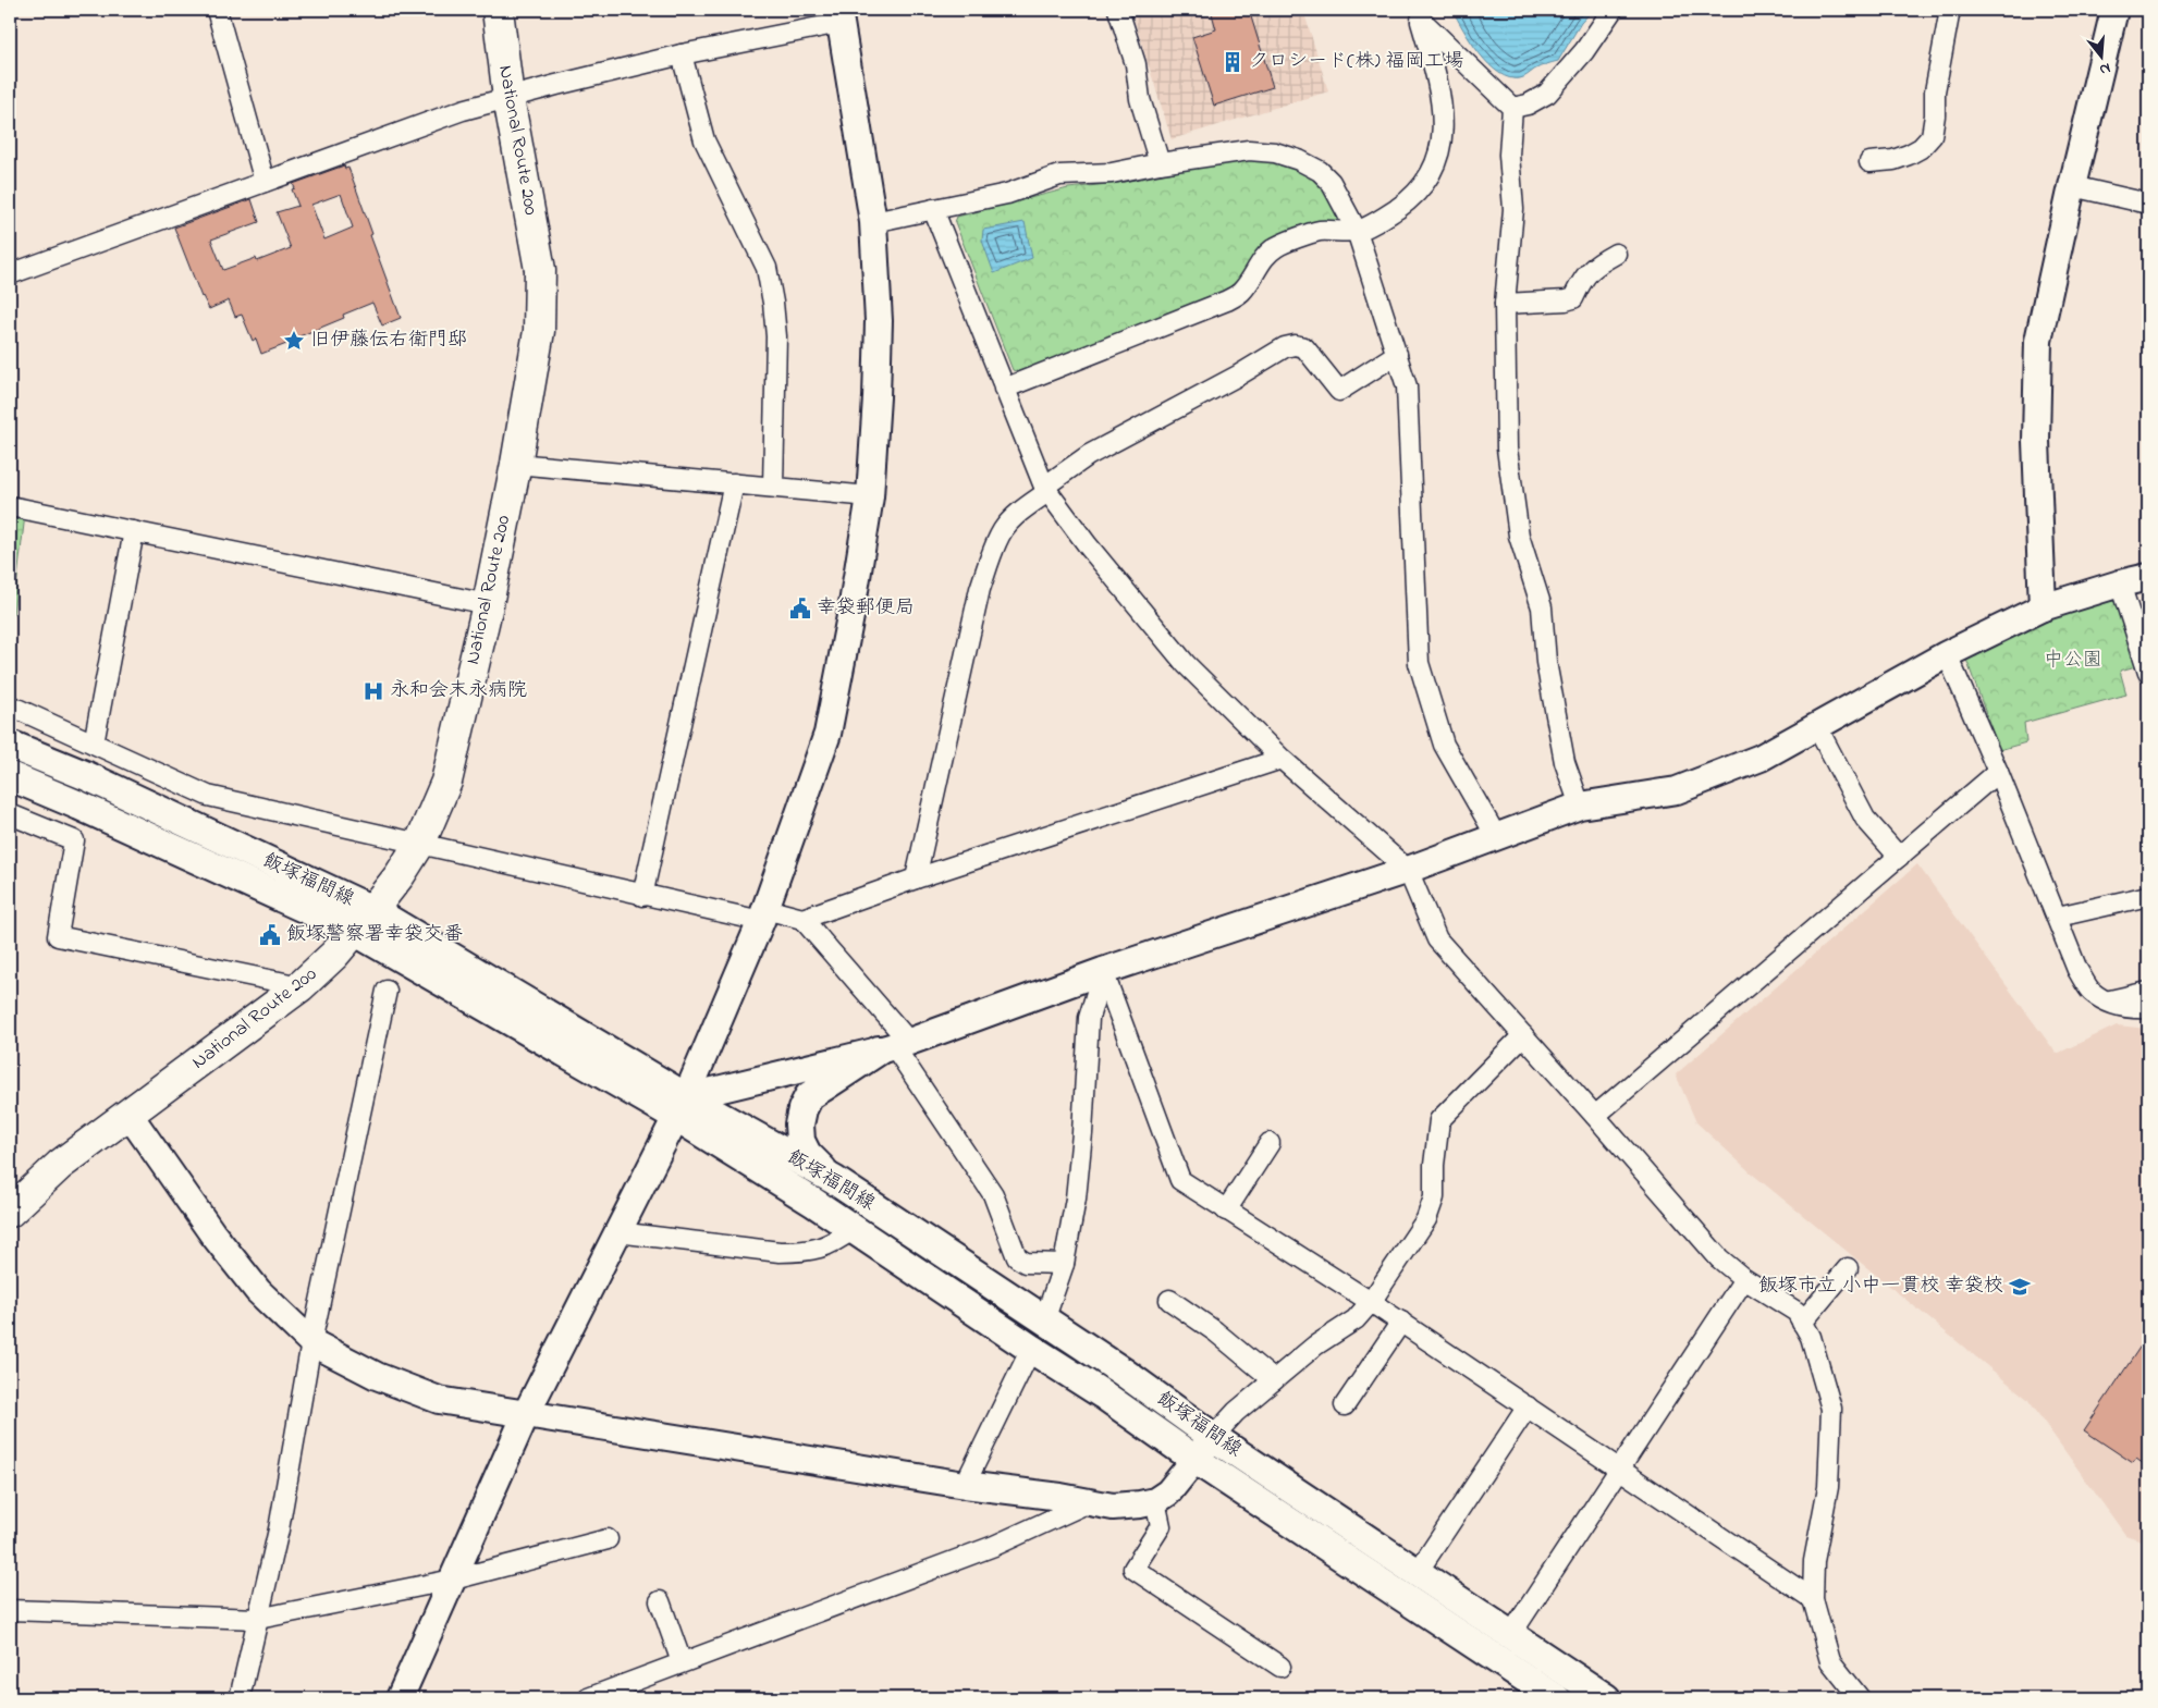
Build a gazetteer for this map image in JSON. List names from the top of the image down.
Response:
{
  "streets": {
    "highway": ["National Route 200"],
    "main road": ["飯塚福間線"]
  },
  "crossings": [
    ["National Route 200", "飯塚福間線"]
  ],
  "parks": ["中公園"],
  "places": {
    "building": ["クロシード(株) 福岡工場"],
    "place": ["旧伊藤伝右衛門邸"],
    "public building": ["幸袋郵便局", "飯塚警察署幸袋交番"],
    "hospital": ["永和会末永病院"],
    "school or university": ["飯塚市立 小中一貫校 幸袋校"]
  },
  "north": "bottom"
}
